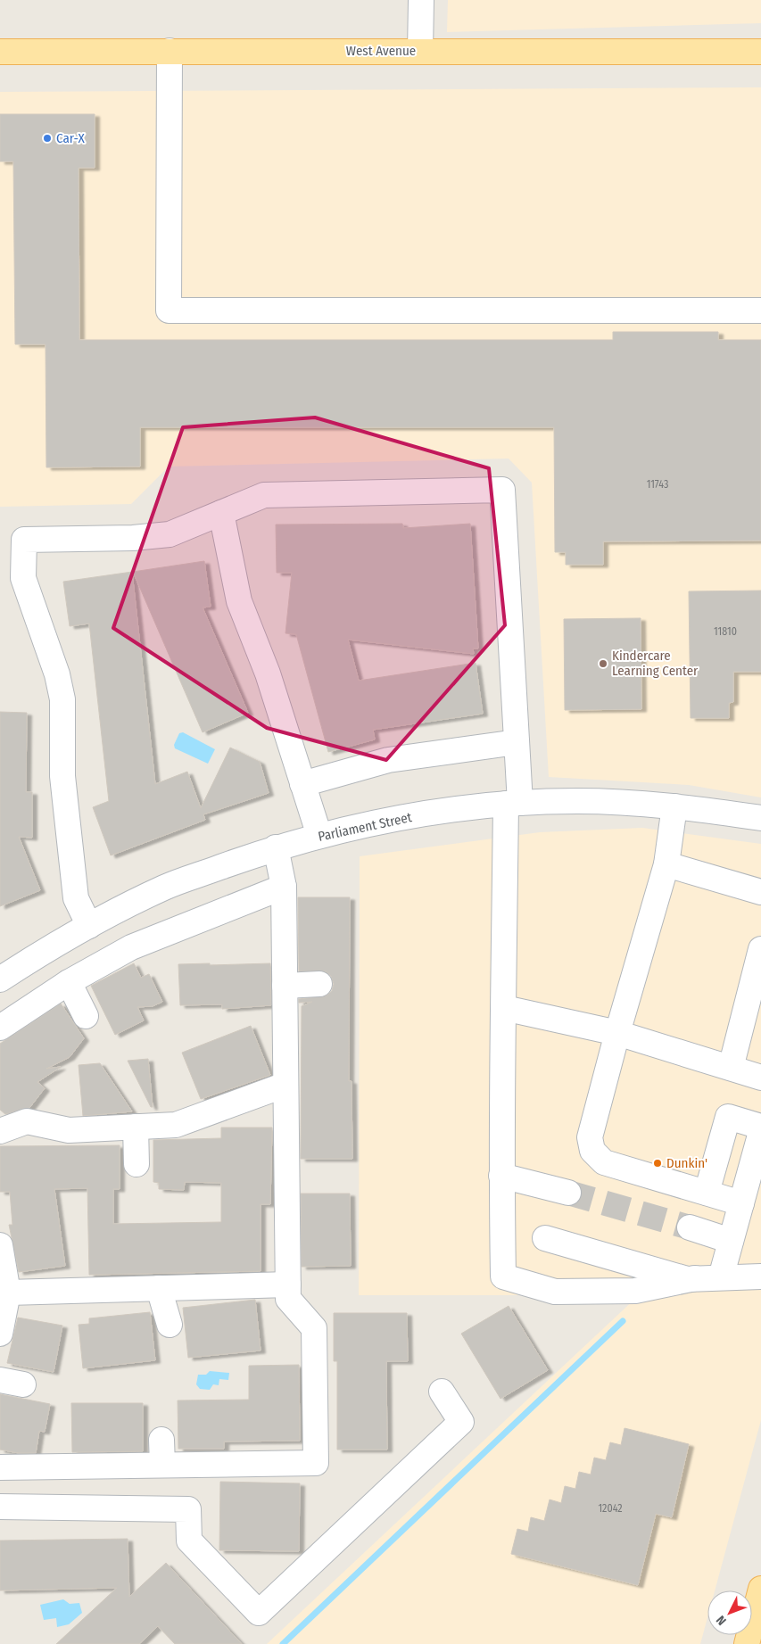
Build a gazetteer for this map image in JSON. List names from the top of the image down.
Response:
{
  "streets": {
    "main road": ["West Avenue"],
    "street": ["Parliament Street"]
  },
  "places": ["Car-X", "Kindercare Learning Center", "Dunkin'"],
  "house_numbers": ["11743", "11810", "12042"],
  "north": "bottom left"
}
